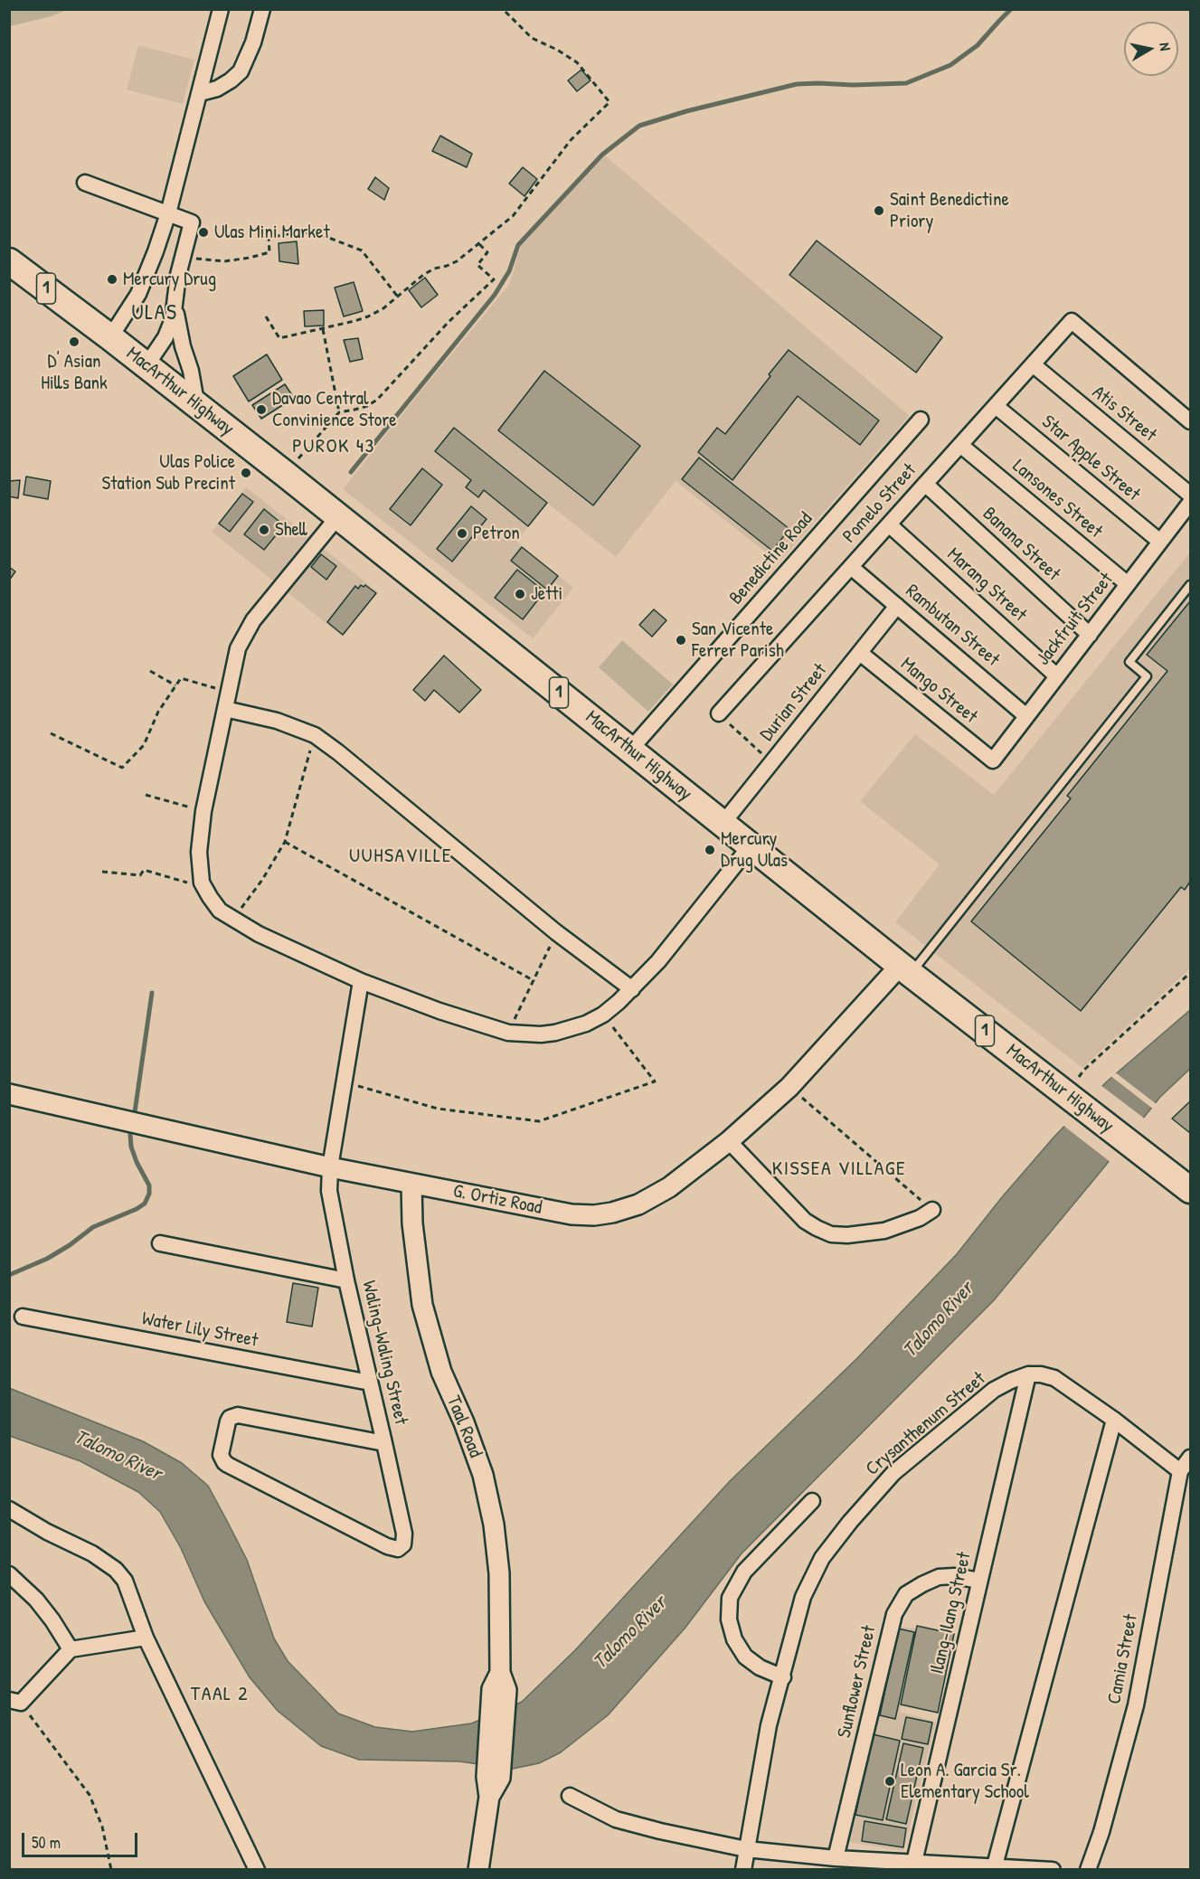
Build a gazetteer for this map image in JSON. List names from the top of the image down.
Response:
{
  "streets": {
    "highway": ["1", "MacArthur Highway"],
    "street": [
      "Atis Street",
      "Star Apple Street",
      "Lansones Street",
      "Pomelo Street",
      "Banana Street",
      "Benedictine Road",
      "Marang Street",
      "Jackfruit Street",
      "Rambutan Street",
      "Mango Street",
      "Durian Street",
      "G. Ortiz Road",
      "Water Lily Street",
      "Waling-Waling Street",
      "Crysanthenum Street",
      "Taal Road",
      "Ilang-Ilang Street",
      "Camia Street",
      "Sunflower Street"
    ]
  },
  "crossings": [
    ["MacArthur Highway", "Benedictine Road"],
    ["MacArthur Highway", "Durian Street"],
    ["MacArthur Highway", "G. Ortiz Road"],
    ["Atis Street", "Pomelo Street"],
    ["Star Apple Street", "Pomelo Street"],
    ["Star Apple Street", "Jackfruit Street"],
    ["Lansones Street", "Pomelo Street"],
    ["Lansones Street", "Jackfruit Street"],
    ["Pomelo Street", "Banana Street"],
    ["Pomelo Street", "Marang Street"],
    ["Pomelo Street", "Rambutan Street"],
    ["Banana Street", "Jackfruit Street"],
    ["Marang Street", "Jackfruit Street"],
    ["Jackfruit Street", "Rambutan Street"],
    ["Jackfruit Street", "Mango Street"],
    ["Rambutan Street", "Durian Street"],
    ["Mango Street", "Durian Street"],
    ["G. Ortiz Road", "Waling-Waling Street"],
    ["G. Ortiz Road", "Taal Road"],
    ["Water Lily Street", "Waling-Waling Street"],
    ["Crysanthenum Street", "Ilang-Ilang Street"],
    ["Ilang-Ilang Street", "Sunflower Street"]
  ],
  "districts": [
    "ULAS",
    "PUROK 43",
    "UUHSAVILLE",
    "KISSEA VILLAGE",
    "TAAL 2"
  ],
  "water": ["Talomo River"],
  "places": [
    "Saint Benedictine Priory",
    "Ulas Mini Market",
    "Mercury Drug",
    "D' Asian Hills Bank",
    "Davao Central Convinience Store",
    "Ulas Police Station Sub Precint",
    "Shell",
    "Petron",
    "Jetti",
    "San Vicente Ferrer Parish",
    "Mercury Drug Ulas",
    "Leon A. Garcia Sr. Elementary School"
  ],
  "scale_bar": "50 m",
  "north": "right"
}
